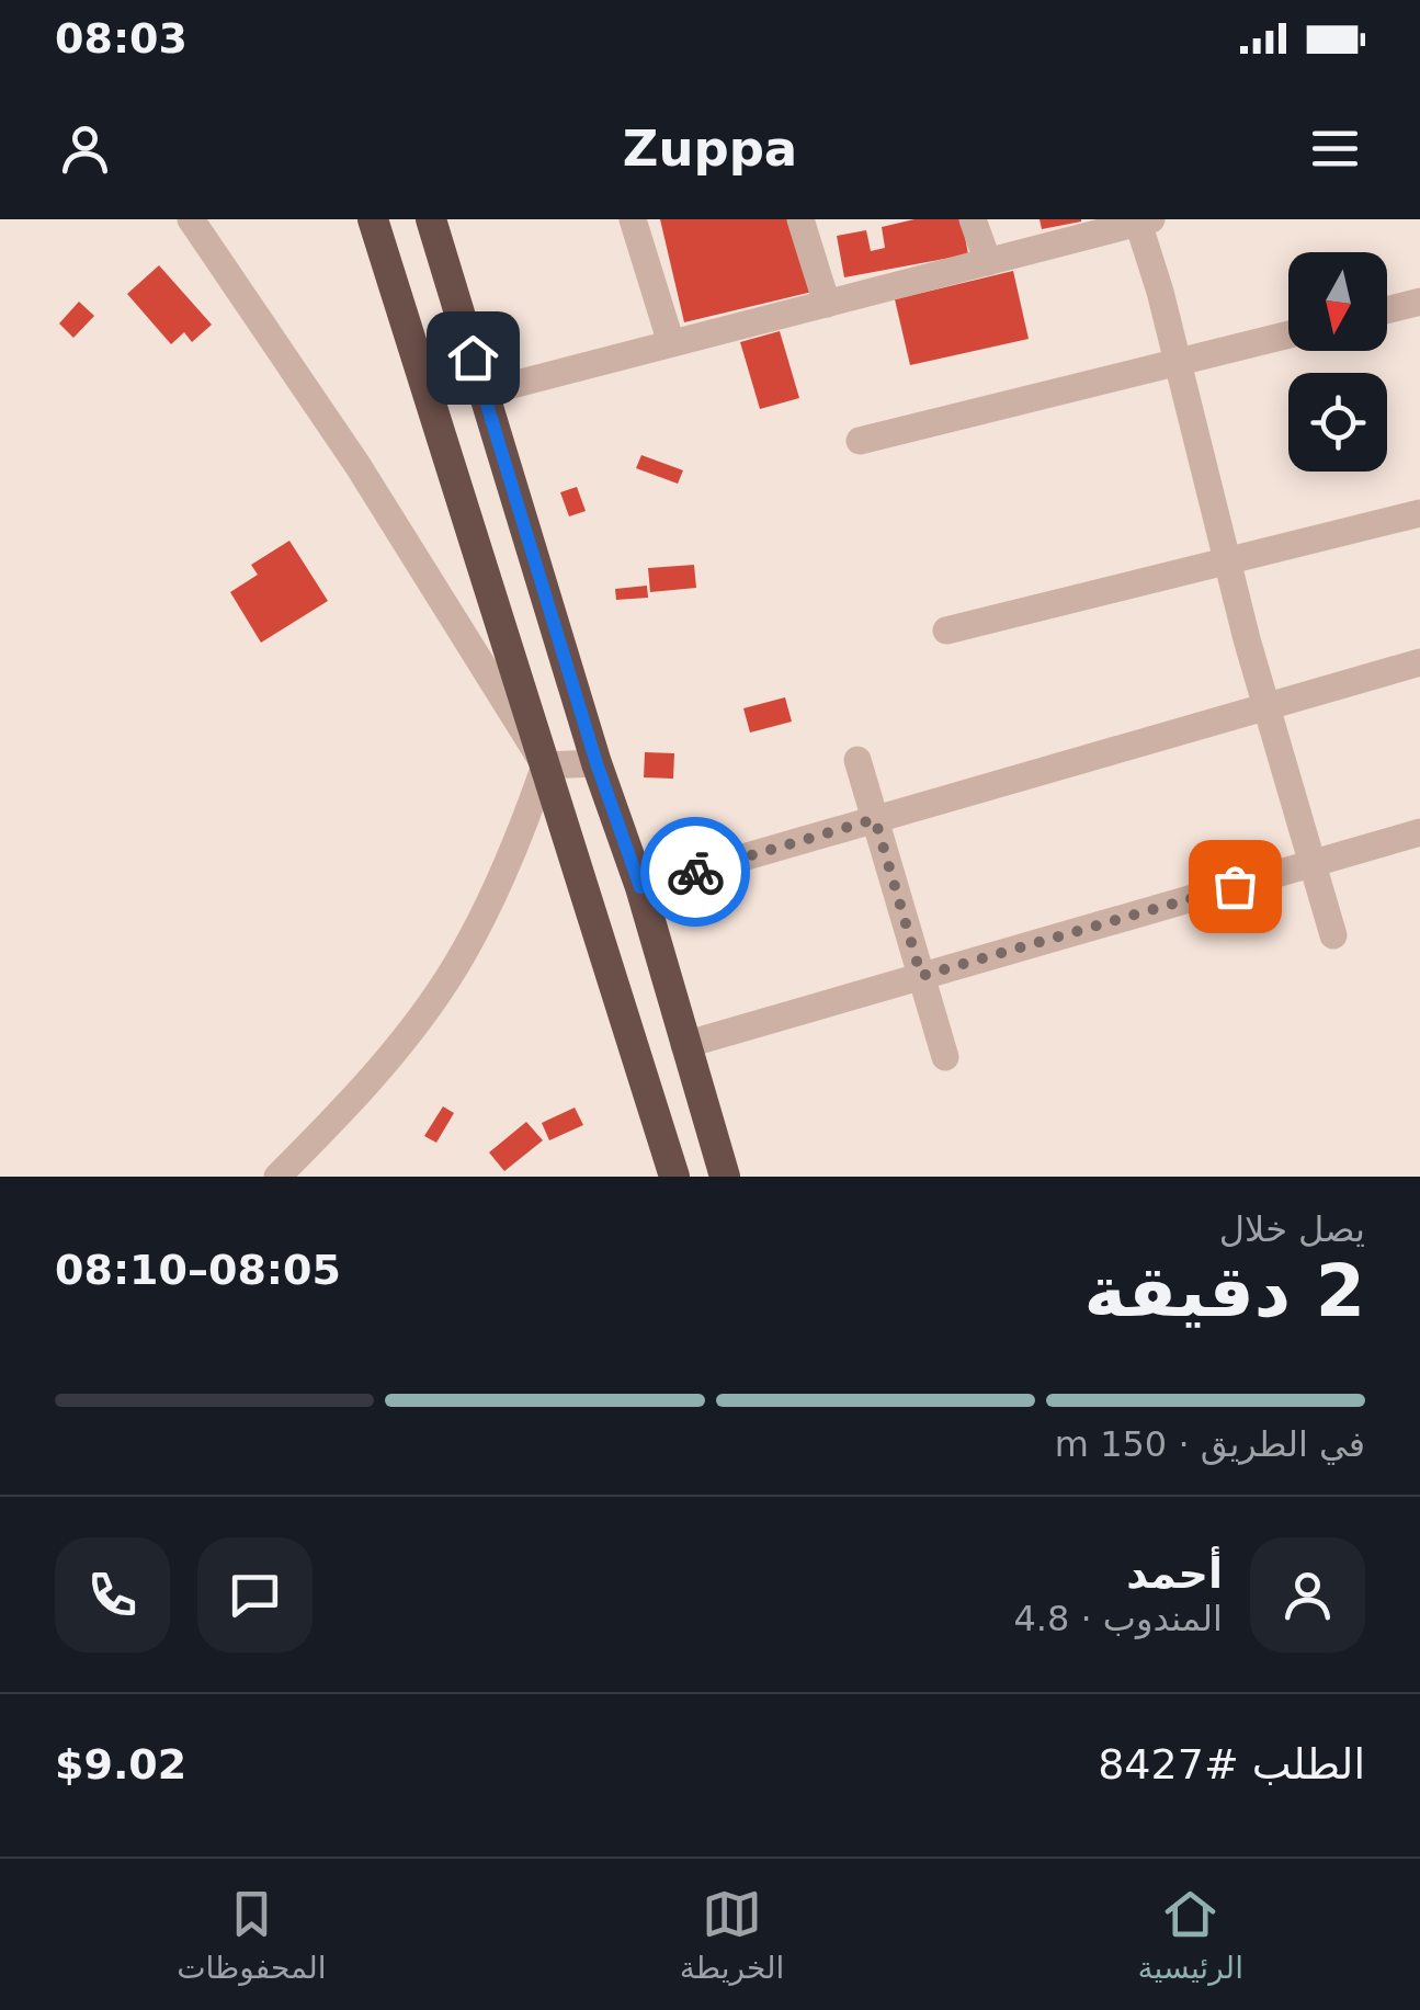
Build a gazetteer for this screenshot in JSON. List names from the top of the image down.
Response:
{
  "north": "bottom",
  "page": {
    "status": "08:03",
    "header": "Zuppa",
    "heading": ["2 دقيقة", "يصل خلال", "08:05–08:10"],
    "panel": [
      "أحمد",
      "المندوب · 4.8",
      "الطلب #8427",
      "$9.02"
    ],
    "bar": "في الطريق · 150 m",
    "tabs": ["الرئيسية", "الخريطة", "المحفوظات"]
  }
}
